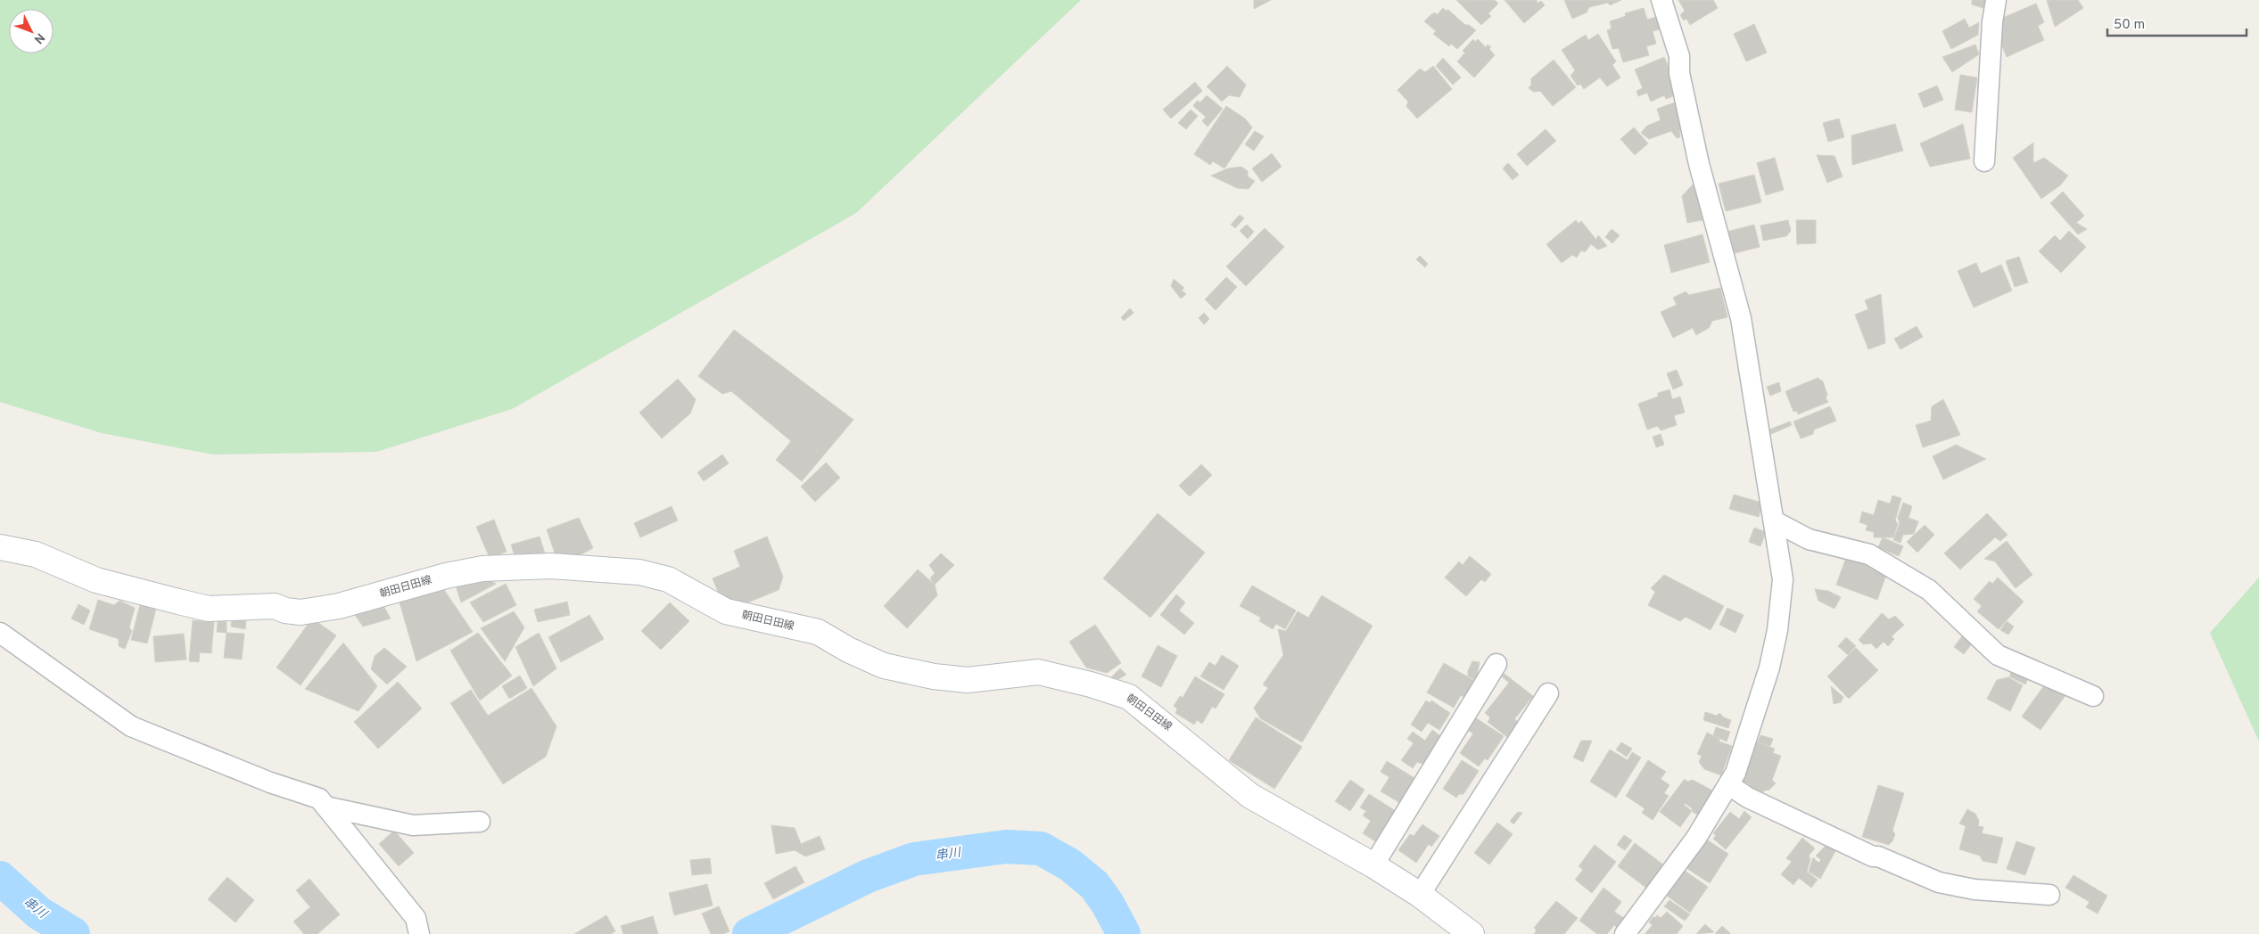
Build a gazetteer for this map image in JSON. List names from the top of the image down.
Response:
{
  "streets": {
    "main road": ["朝田日田線"]
  },
  "water": ["串川"],
  "scale_bar": "50 m",
  "north": "bottom right"
}
